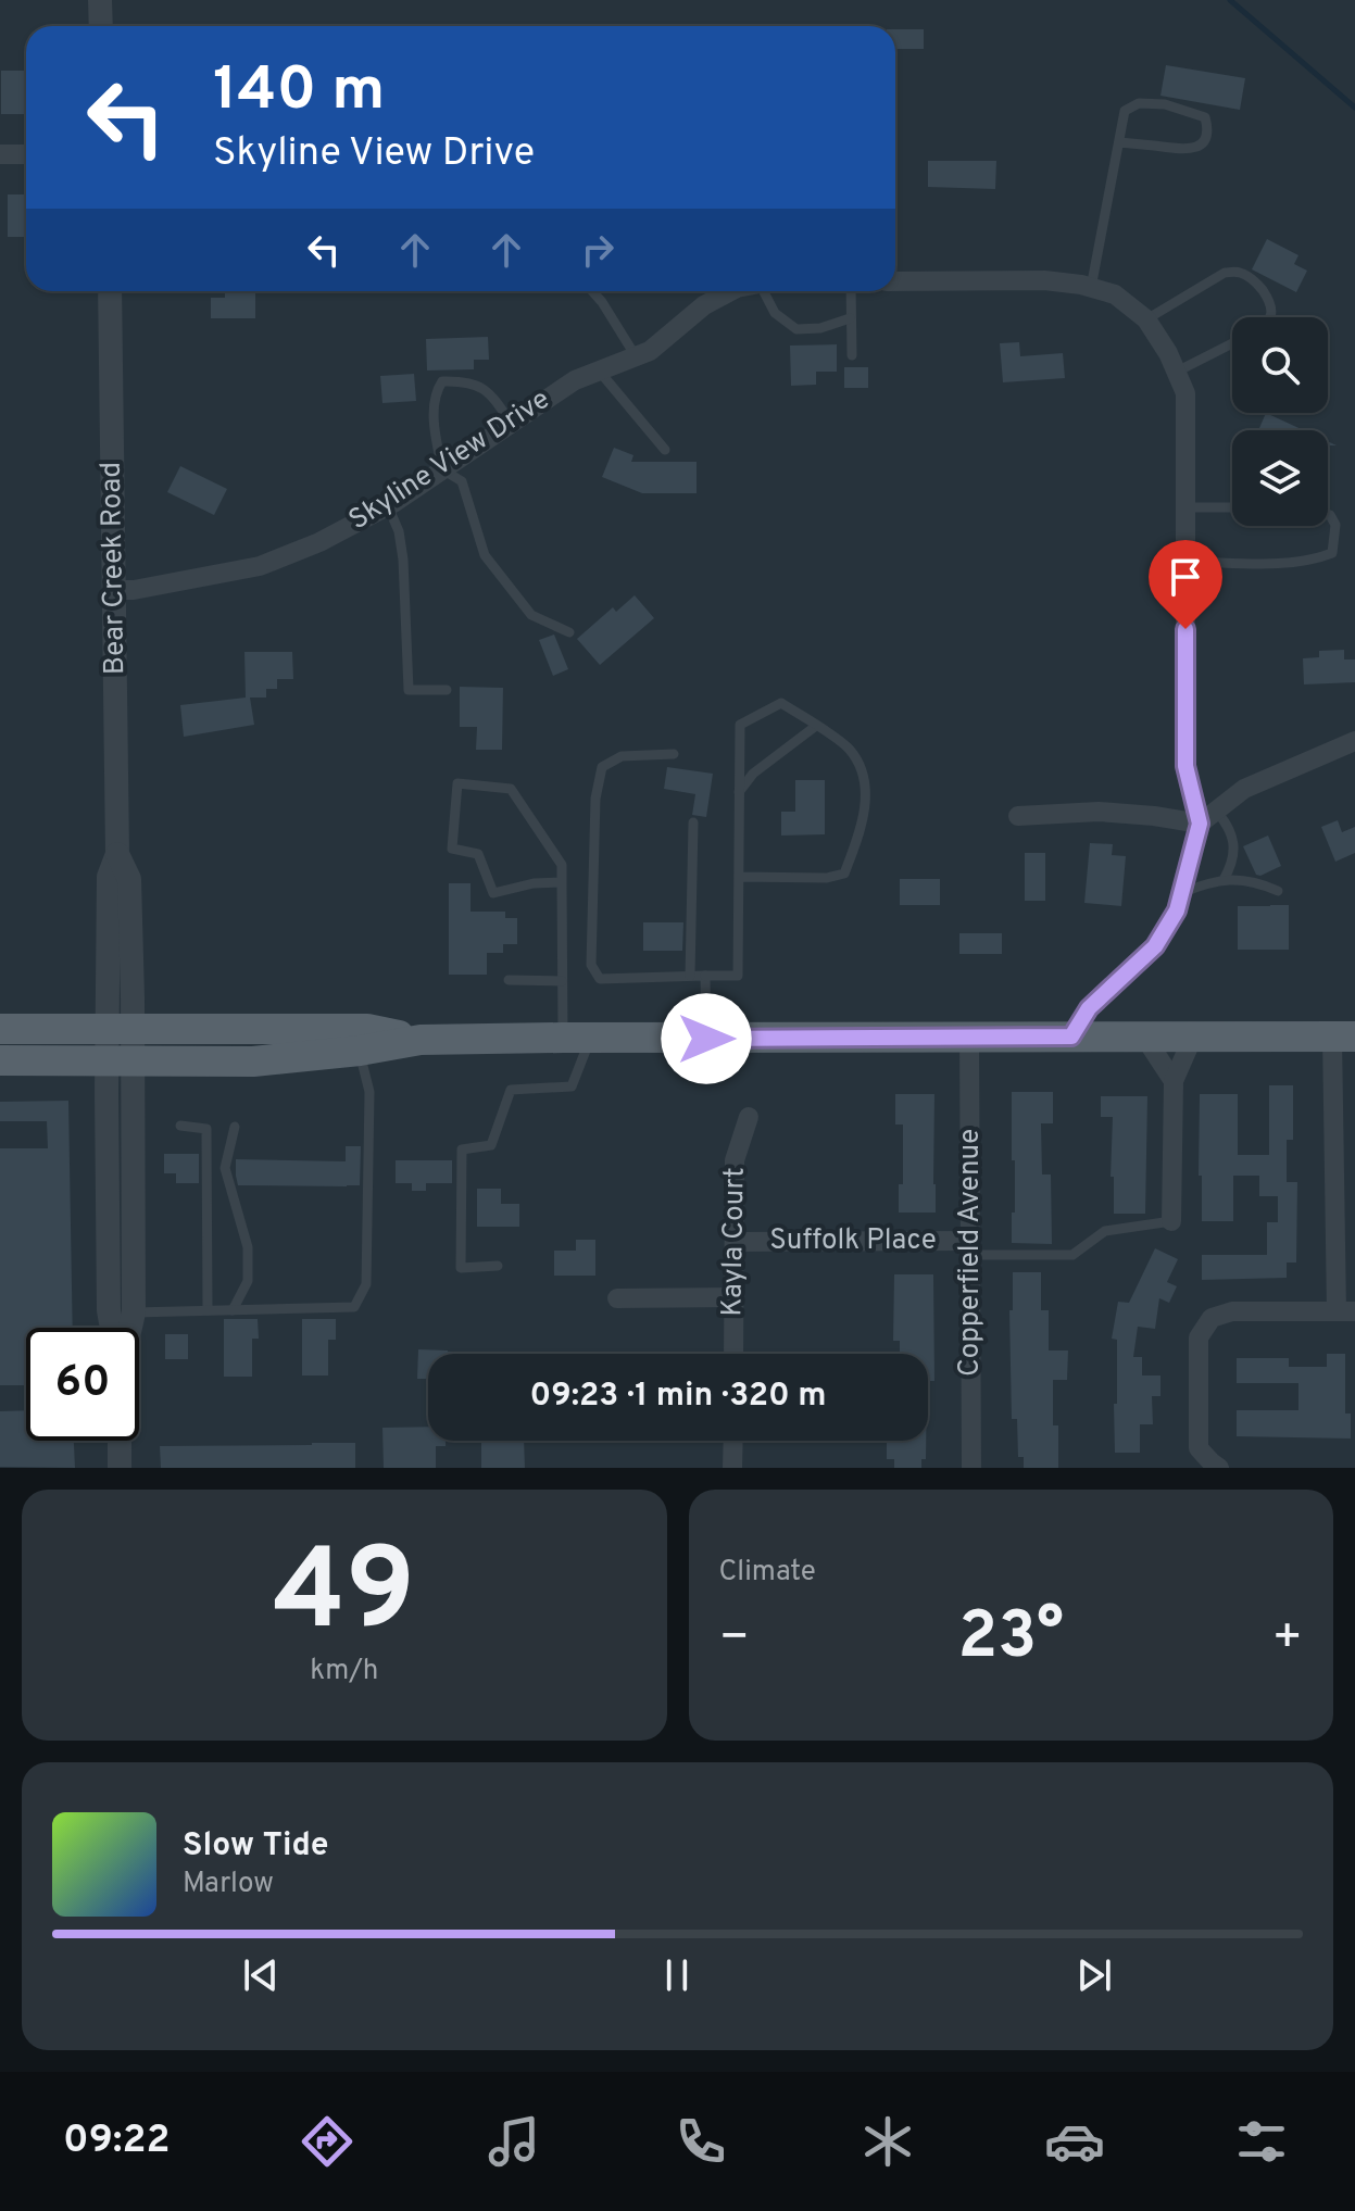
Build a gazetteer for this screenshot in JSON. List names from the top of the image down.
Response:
{
  "streets": {
    "street": [
      "Skyline View Drive",
      "Bear Creek Road",
      "Suffolk Place",
      "Kayla Court",
      "Copperfield Avenue"
    ]
  },
  "crossings": [
    ["Skyline View Drive", "Bear Creek Road"],
    ["Suffolk Place", "Kayla Court"],
    ["Suffolk Place", "Copperfield Avenue"]
  ],
  "page": {
    "turn": ["140 m", "Skyline View Drive"],
    "limit": "60",
    "trip": "09:23 · 1 min · 320 m",
    "tile": [
      ["49", "km/h"],
      "Climate"
    ],
    "heat": ["−", "23°", "+"],
    "song": ["Slow Tide", "Marlow"],
    "tabs": "09:22"
  }
}
